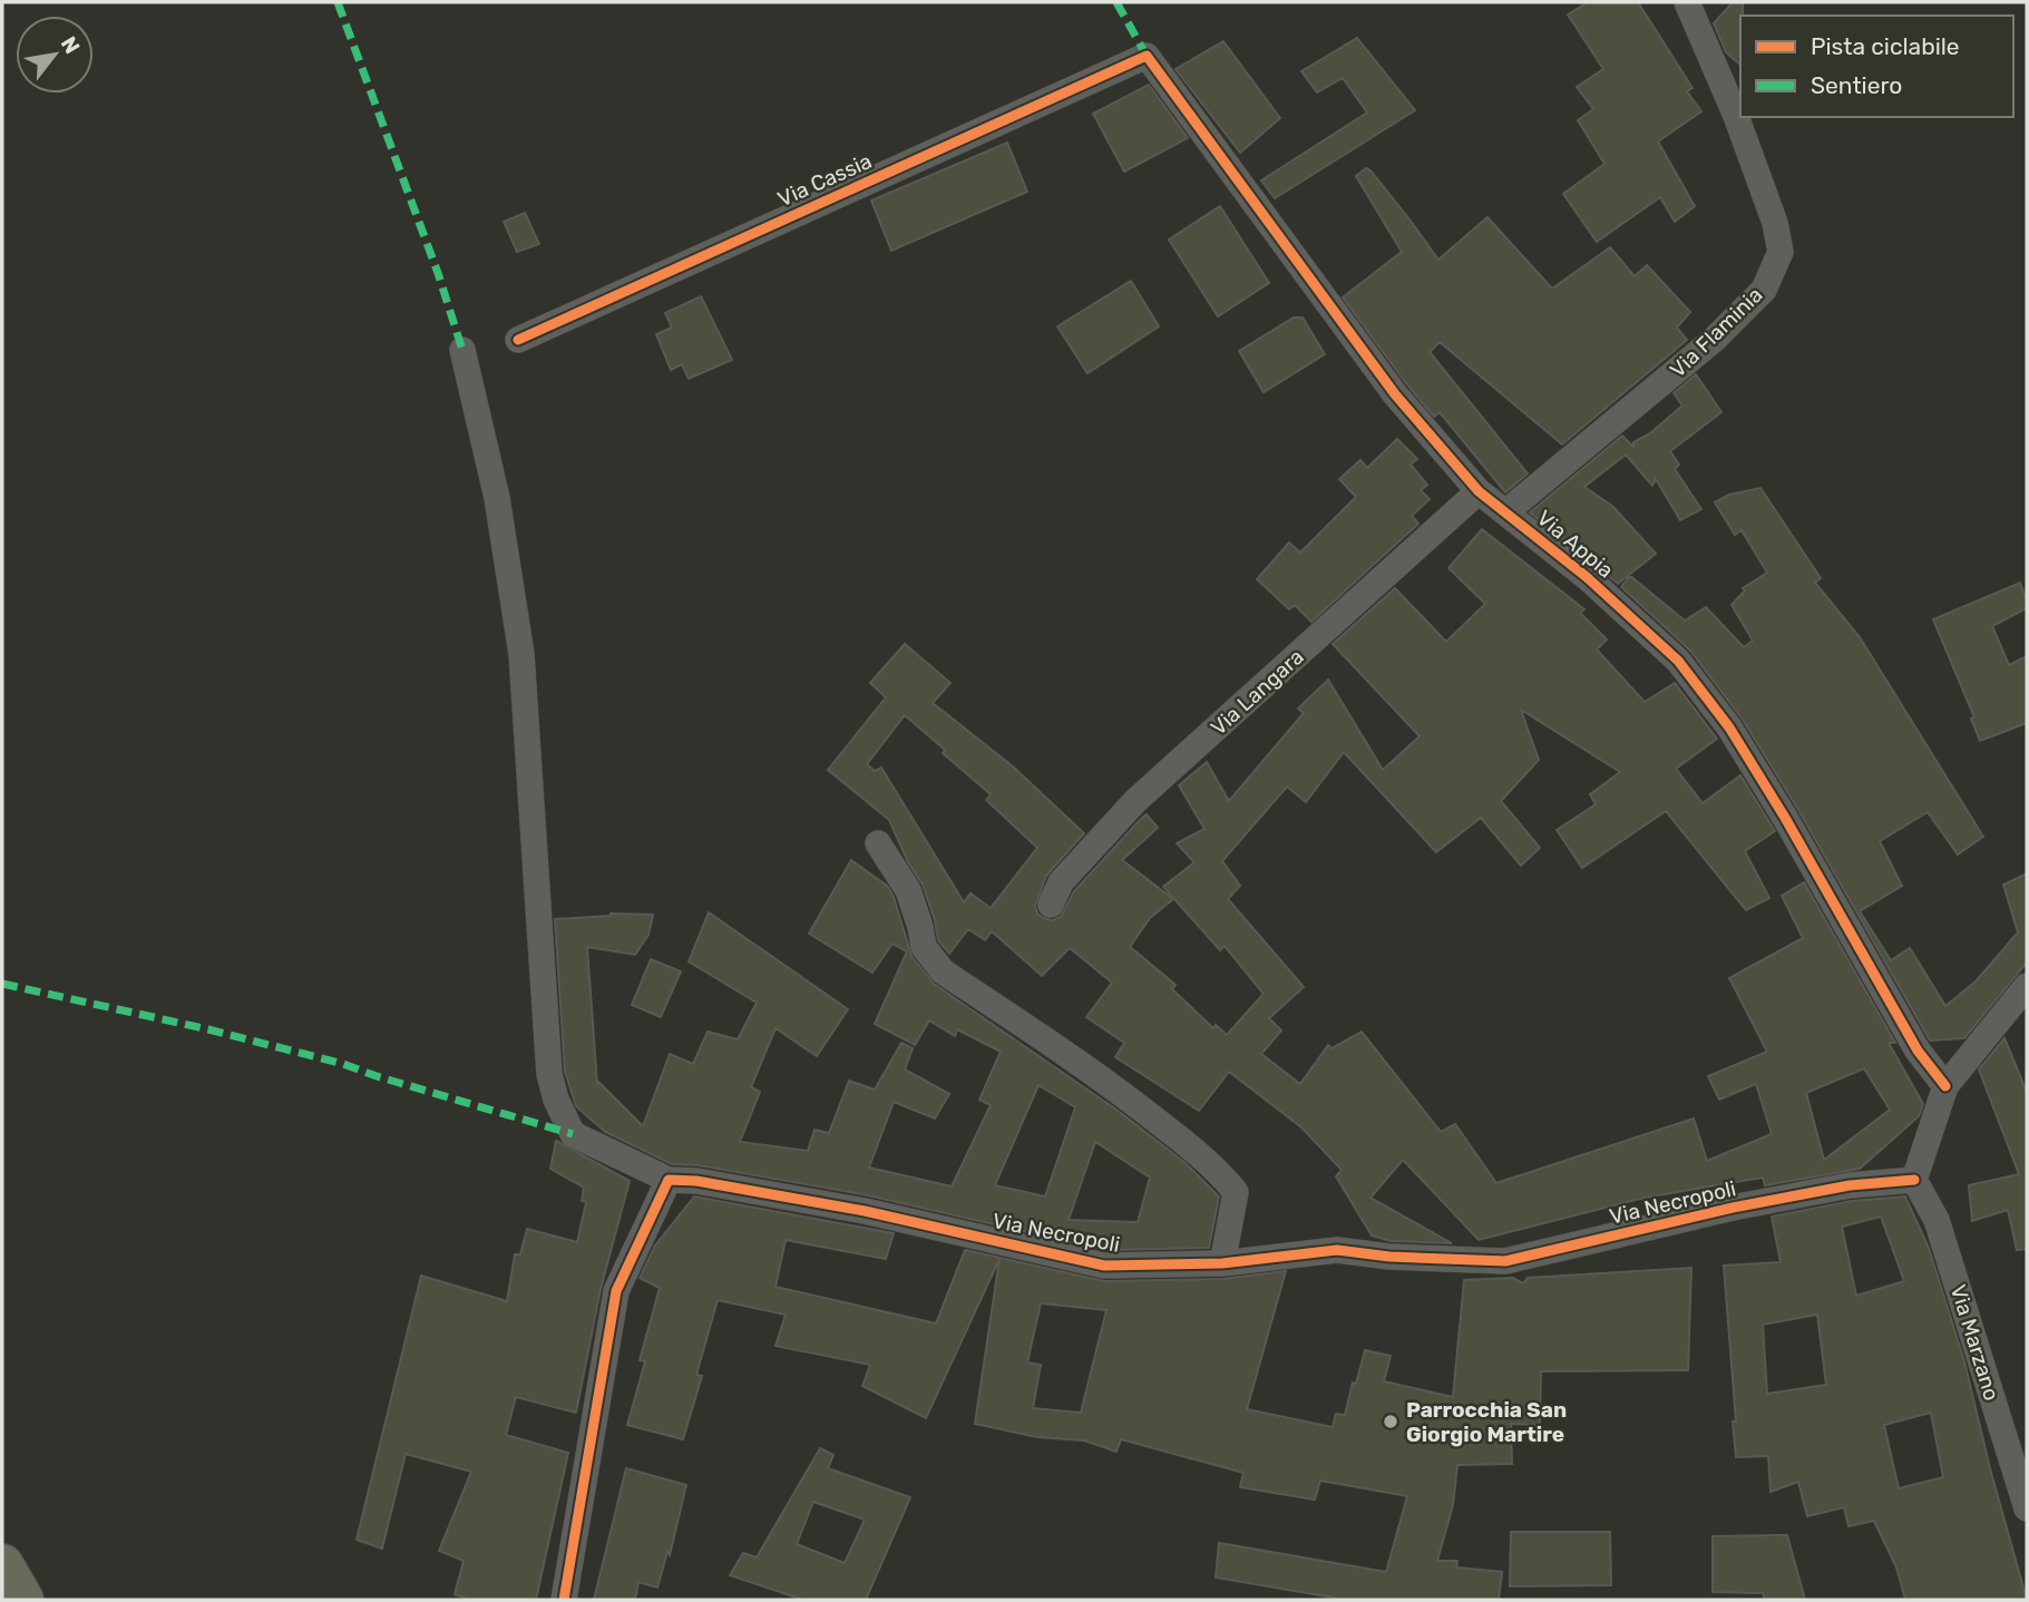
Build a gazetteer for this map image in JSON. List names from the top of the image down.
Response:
{
  "streets": {
    "street": [
      "Via Cassia",
      "Via Flaminia",
      "Via Appia",
      "Via Langara",
      "Via Necropoli",
      "Via Marzano"
    ]
  },
  "crossings": [
    ["Via Cassia", "Via Appia"],
    ["Via Flaminia", "Via Appia"],
    ["Via Appia", "Via Langara"],
    ["Via Necropoli", "Via Marzano"]
  ],
  "places": ["Parrocchia San Giorgio Martire"],
  "legend": ["Pista ciclabile", "Sentiero"],
  "north": "top right"
}
